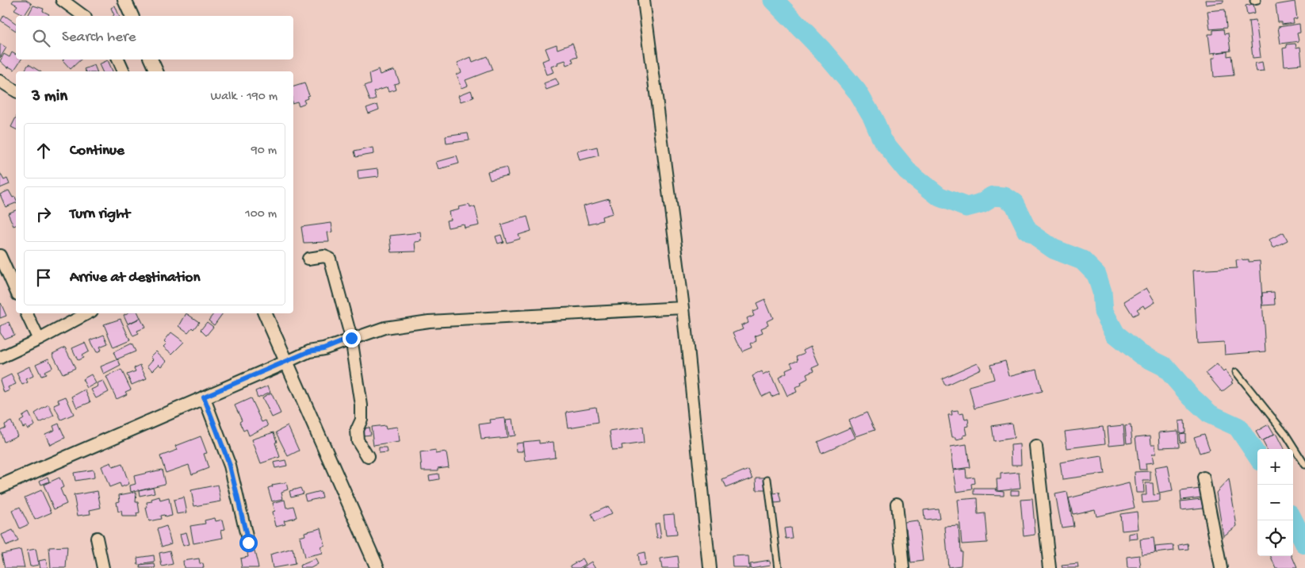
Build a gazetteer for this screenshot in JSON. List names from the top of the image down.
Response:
{
  "page": {
    "search": "Search here",
    "heading": ["3 min", "Walk · 190 m"],
    "list": [
      ["Continue", "90 m"],
      ["Turn right", "100 m"],
      "Arrive at destination"
    ],
    "map_buttons": ["+", "−"]
  }
}
